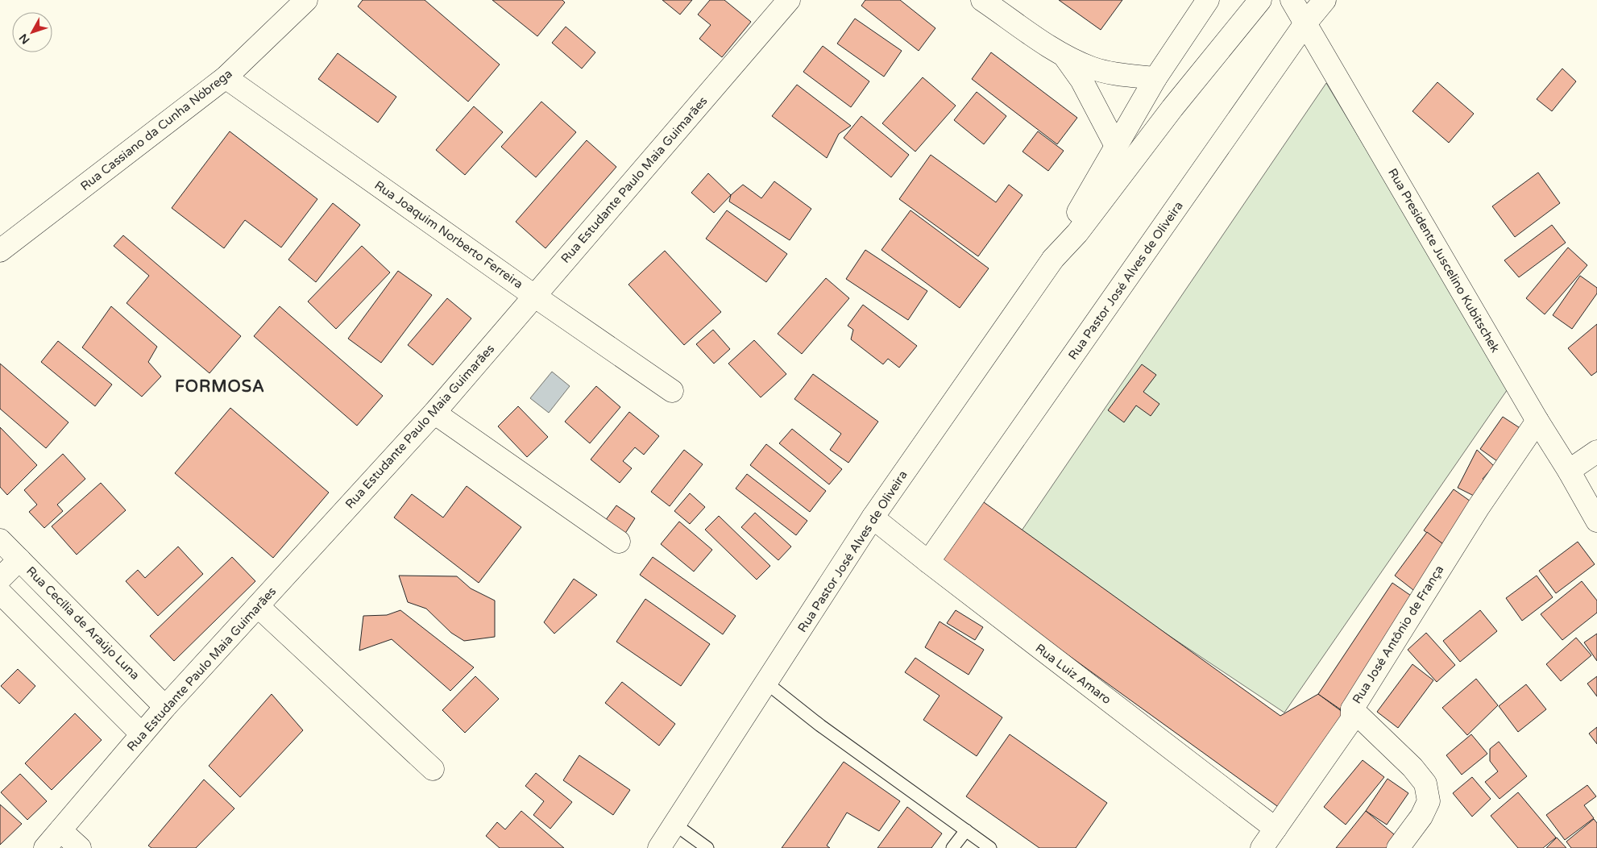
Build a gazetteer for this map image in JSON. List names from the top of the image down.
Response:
{
  "streets": {
    "main road": [
      "Rua Cassiano da Cunha Nóbrega",
      "Rua Estudante Paulo Maia Guimarães",
      "Rua Joaquim Norberto Ferreira",
      "Rua Presidente Juscelino Kubitschek",
      "Rua Pastor José Alves de Oliveira",
      "Rua Cecília de Araújo Luna",
      "Rua José Antônio de França",
      "Rua Luiz Amaro"
    ]
  },
  "crossings": [
    ["Rua Cassiano da Cunha Nóbrega", "Rua Joaquim Norberto Ferreira"],
    ["Rua Estudante Paulo Maia Guimarães", "Rua Joaquim Norberto Ferreira"],
    ["Rua Estudante Paulo Maia Guimarães", "Rua Cecília de Araújo Luna"],
    ["Rua Presidente Juscelino Kubitschek", "Rua Pastor José Alves de Oliveira"],
    ["Rua Presidente Juscelino Kubitschek", "Rua José Antônio de França"],
    ["Rua Pastor José Alves de Oliveira", "Rua Luiz Amaro"],
    ["Rua José Antônio de França", "Rua Luiz Amaro"]
  ],
  "districts": ["FORMOSA"],
  "north": "bottom left"
}
